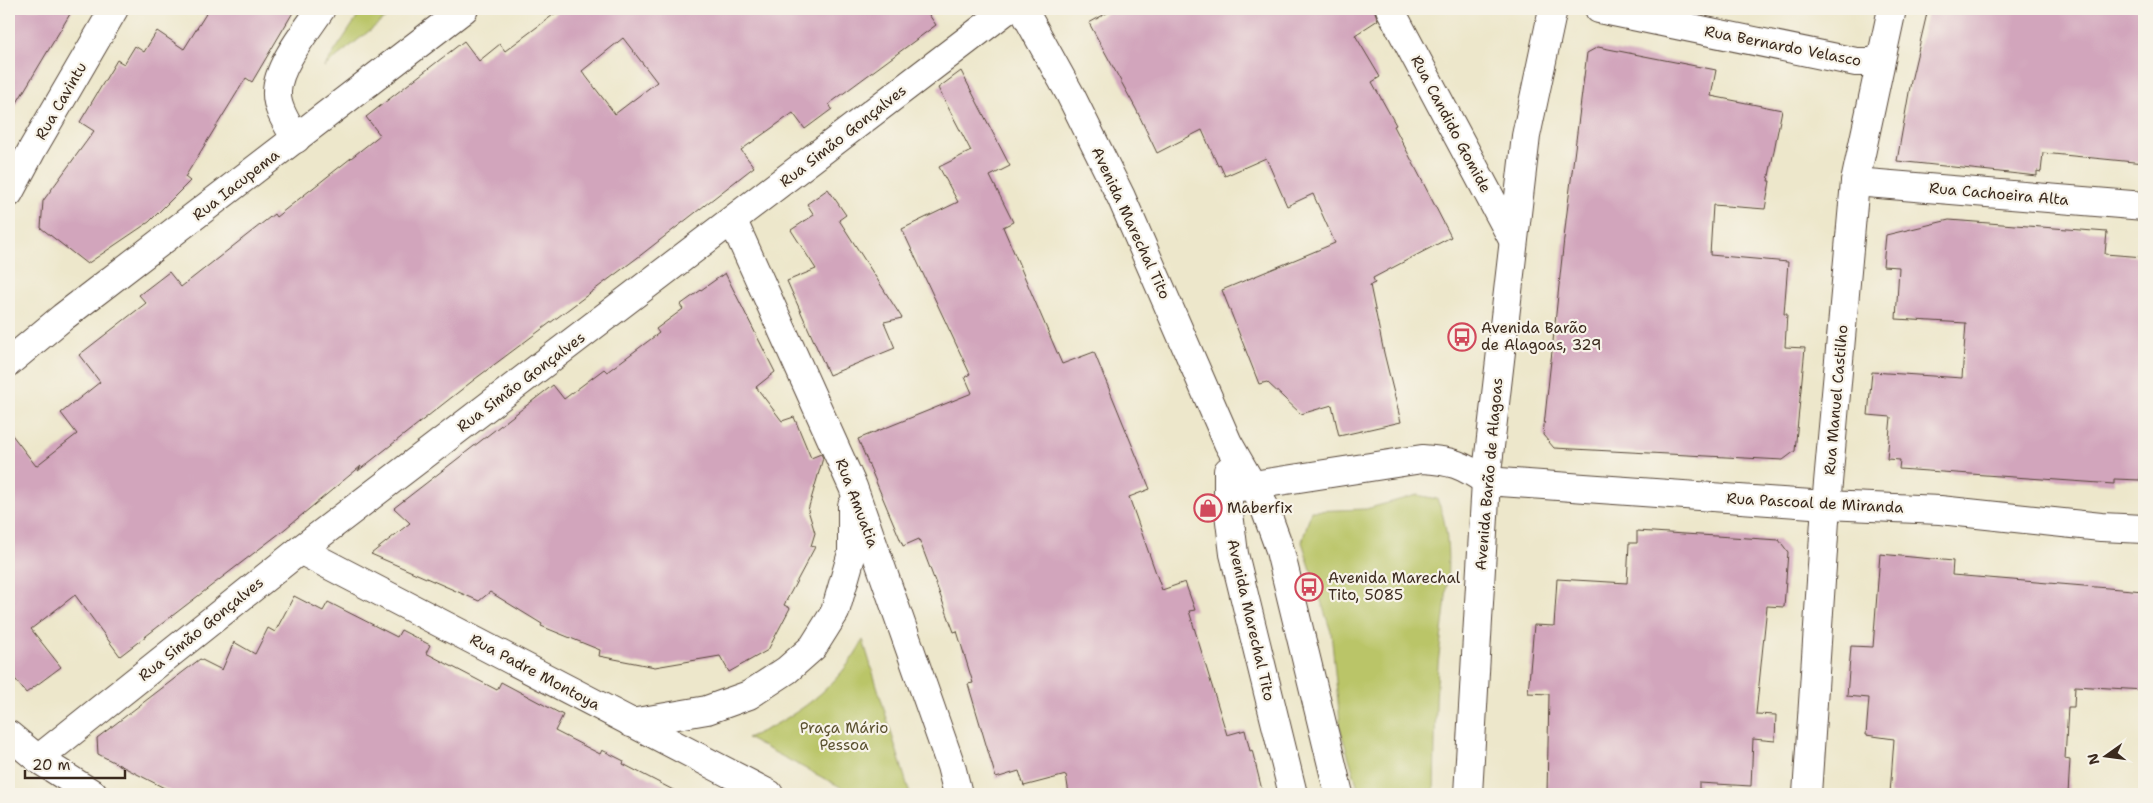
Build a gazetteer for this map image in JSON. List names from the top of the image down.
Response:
{
  "streets": {
    "street": [
      "Rua Bernardo Velasco",
      "Rua Cavintu",
      "Rua Candido Gomide",
      "Rua Simão Gonçalves",
      "Rua Iacupema",
      "Rua Cachoeira Alta",
      "Avenida Marechal Tito",
      "Rua Manuel Castilho",
      "Avenida Barão de Alagoas",
      "Rua Amuatia",
      "Rua Pascoal de Miranda",
      "Rua Padre Montoya"
    ]
  },
  "crossings": [
    ["Rua Bernardo Velasco", "Rua Manuel Castilho"],
    ["Rua Candido Gomide", "Avenida Barão de Alagoas"],
    ["Rua Simão Gonçalves", "Rua Amuatia"],
    ["Rua Simão Gonçalves", "Rua Padre Montoya"],
    ["Rua Cachoeira Alta", "Rua Manuel Castilho"],
    ["Rua Manuel Castilho", "Rua Pascoal de Miranda"],
    ["Avenida Barão de Alagoas", "Rua Pascoal de Miranda"]
  ],
  "parks": ["Praça Mário Pessoa"],
  "places": {
    "bus stop": ["Avenida Barão de Alagoas, 329", "Avenida Marechal Tito, 5085"],
    "shop": ["Maberfix"]
  },
  "scale_bar": "20 m",
  "north": "left"
}
